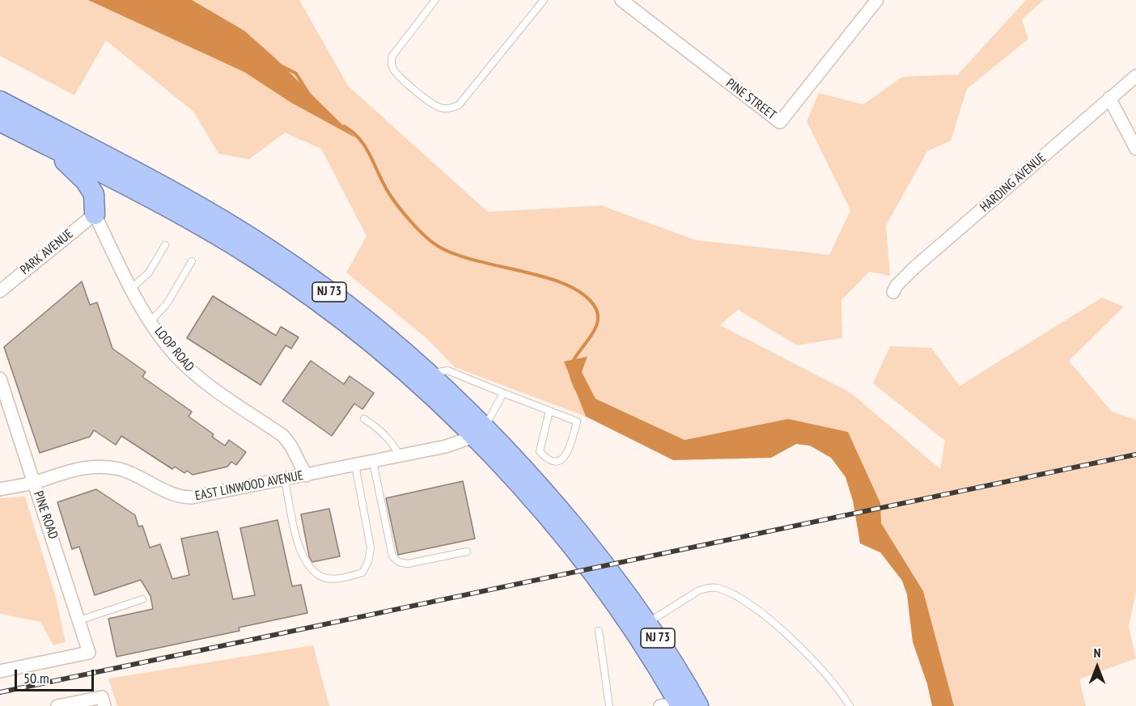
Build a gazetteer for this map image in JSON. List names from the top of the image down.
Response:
{
  "streets": {
    "highway": ["NJ 73"],
    "street": [
      "PINE STREET",
      "HARDING AVENUE",
      "PARK AVENUE",
      "LOOP ROAD",
      "EAST LINWOOD AVENUE",
      "PINE ROAD"
    ]
  },
  "crossings": [
    ["PARK AVENUE", "LOOP ROAD"],
    ["NJ 73", "EAST LINWOOD AVENUE"],
    ["LOOP ROAD", "EAST LINWOOD AVENUE"],
    ["EAST LINWOOD AVENUE", "PINE ROAD"]
  ],
  "scale_bar": "50 m",
  "north": "top"
}
